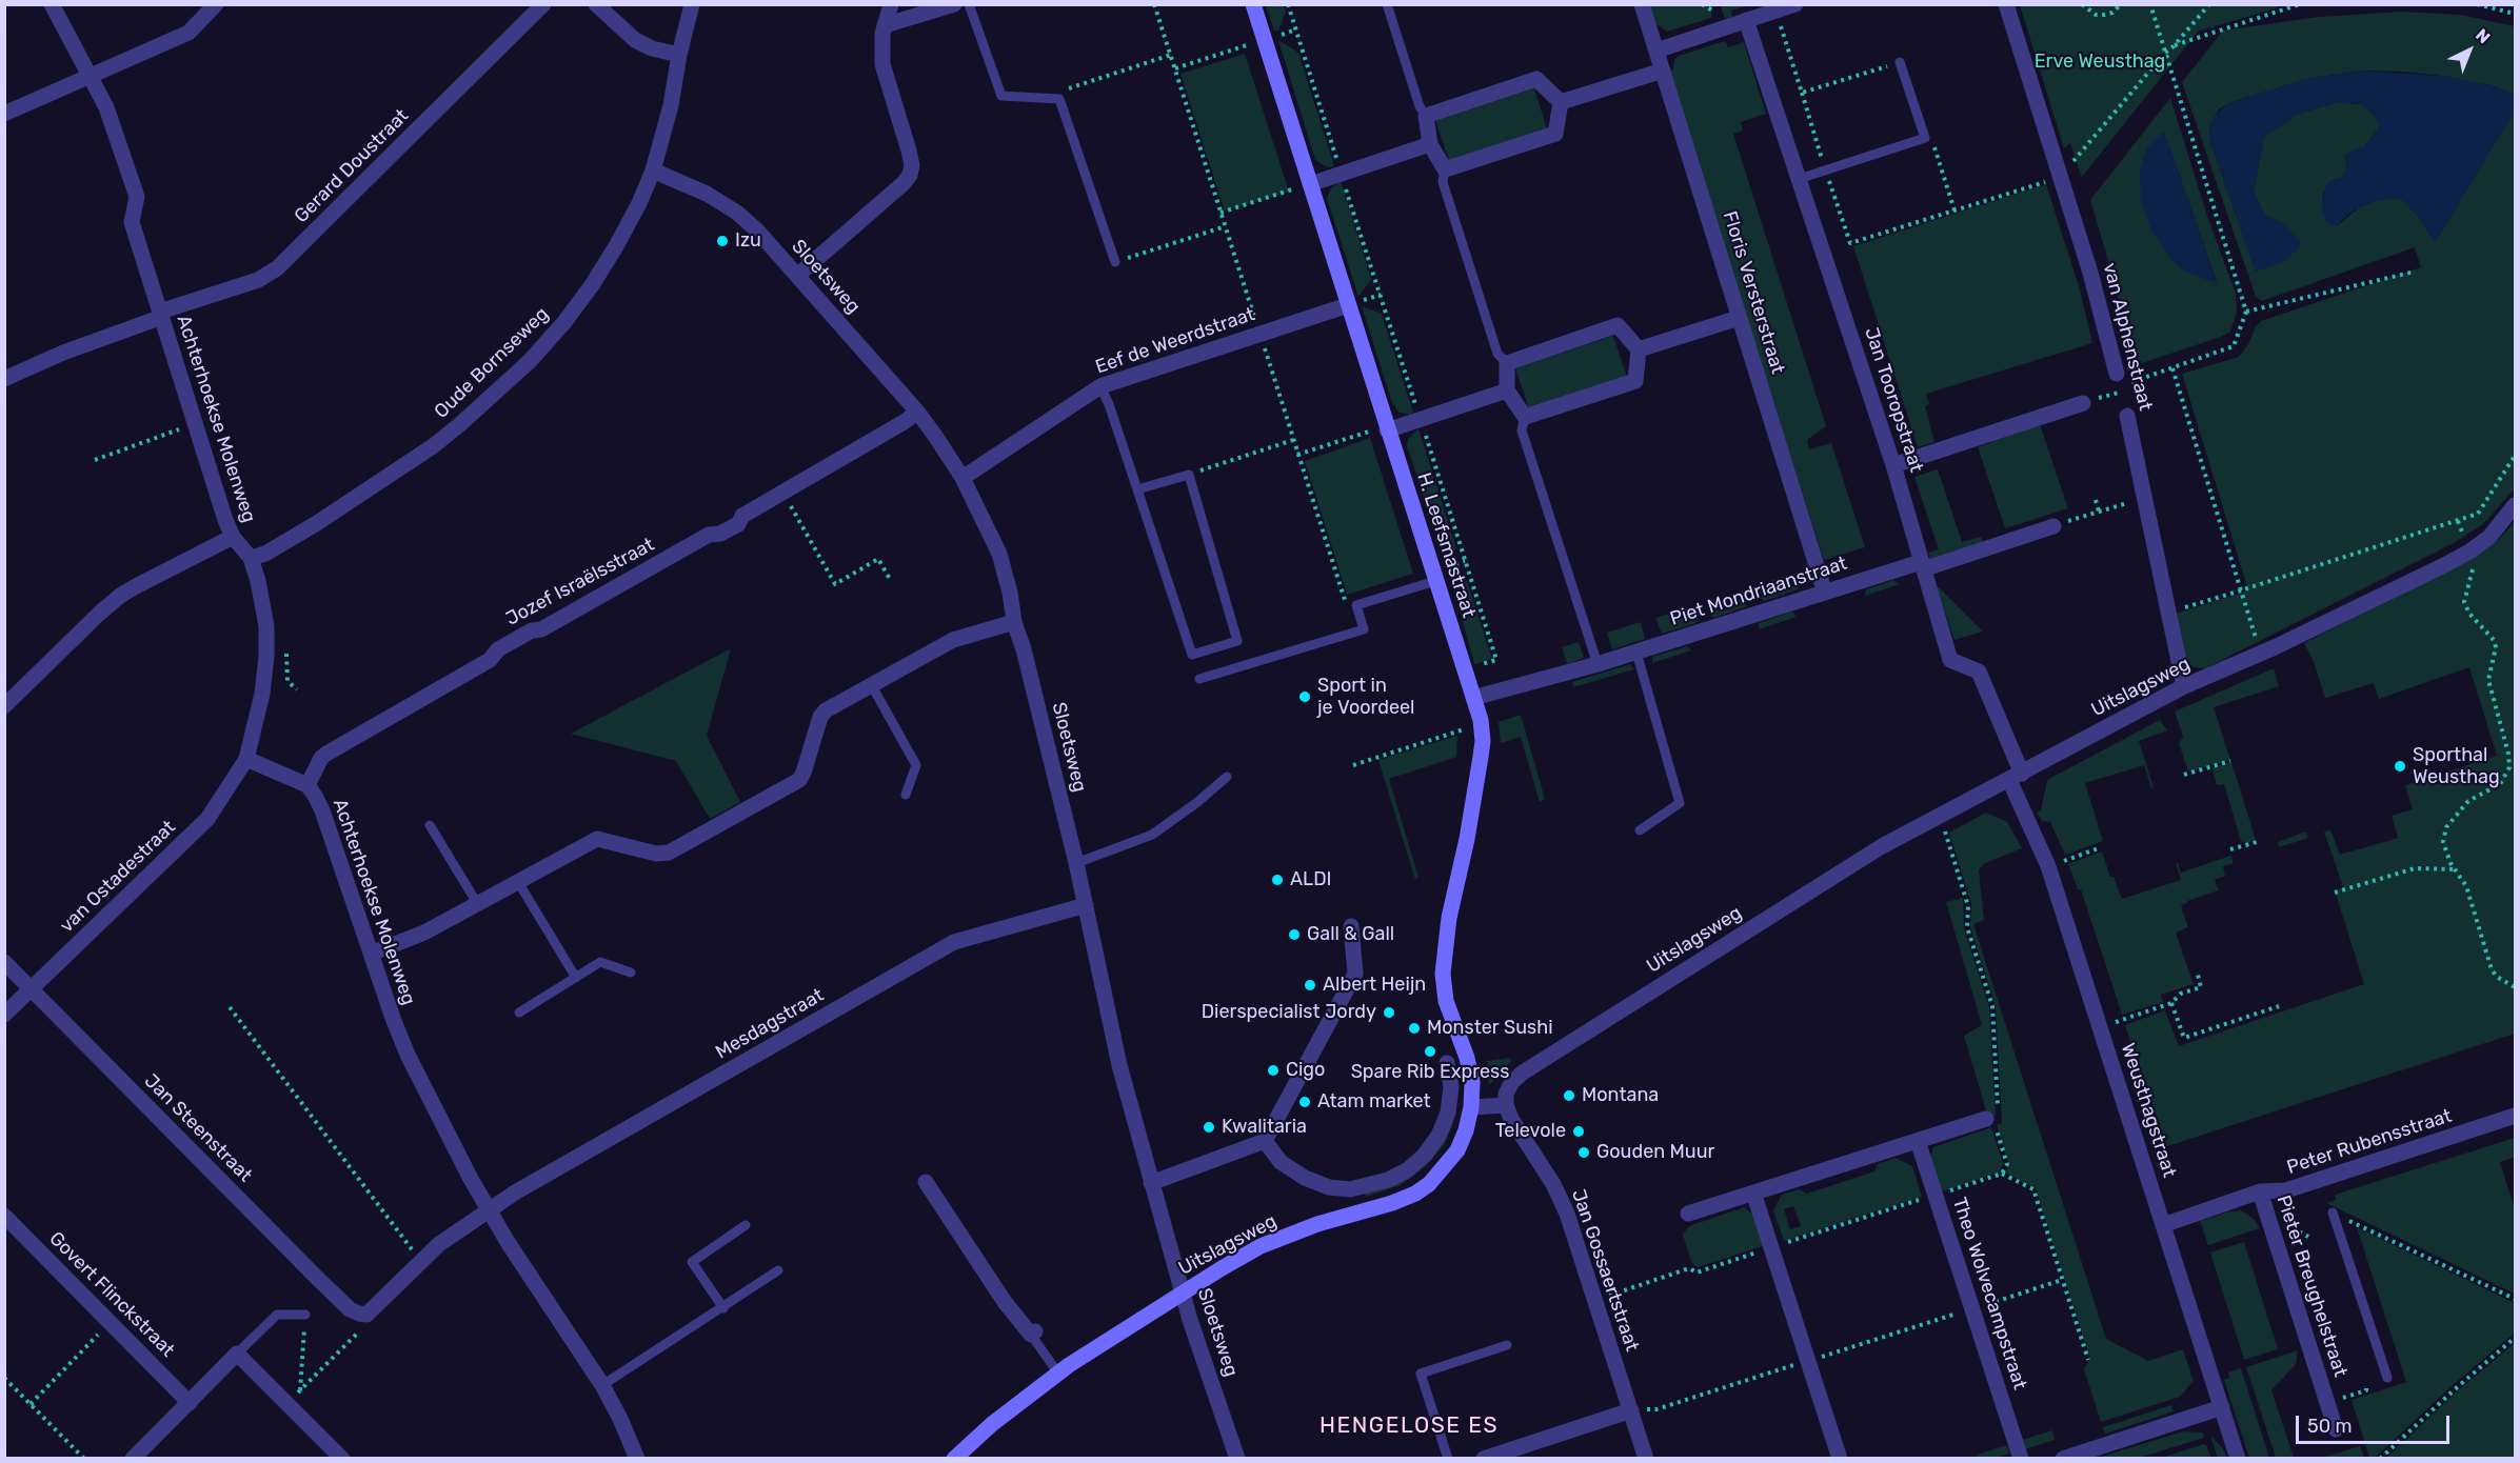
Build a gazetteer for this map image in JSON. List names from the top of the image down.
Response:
{
  "streets": {
    "street": [
      "Gerard Doustraat",
      "Sloetsweg",
      "Floris Versterstraat",
      "van Alphenstraat",
      "Eef de Weerdstraat",
      "Oude Bornseweg",
      "Jan Tooropstraat",
      "Achterhoekse Molenweg",
      "H. Leefsmastraat",
      "Jozef Israëlsstraat",
      "Piet Mondriaanstraat",
      "Uitslagsweg",
      "van Ostadestraat",
      "Mesdagstraat",
      "Weusthagstraat",
      "Jan Steenstraat",
      "Peter Rubensstraat",
      "Jan Gossaertstraat",
      "Pieter Breughelstraat",
      "Theo Wolvecampstraat",
      "Govert Flinckstraat"
    ]
  },
  "crossings": [
    ["Gerard Doustraat", "Achterhoekse Molenweg"],
    ["Sloetsweg", "Eef de Weerdstraat"],
    ["Sloetsweg", "Oude Bornseweg"],
    ["Sloetsweg", "Jozef Israëlsstraat"],
    ["Sloetsweg", "Uitslagsweg"],
    ["Sloetsweg", "Mesdagstraat"],
    ["Floris Versterstraat", "Piet Mondriaanstraat"],
    ["van Alphenstraat", "Uitslagsweg"],
    ["Eef de Weerdstraat", "H. Leefsmastraat"],
    ["Oude Bornseweg", "Achterhoekse Molenweg"],
    ["Jan Tooropstraat", "Piet Mondriaanstraat"],
    ["Jan Tooropstraat", "Uitslagsweg"],
    ["Jan Tooropstraat", "Weusthagstraat"],
    ["Achterhoekse Molenweg", "Jozef Israëlsstraat"],
    ["Achterhoekse Molenweg", "van Ostadestraat"],
    ["Achterhoekse Molenweg", "Mesdagstraat"],
    ["H. Leefsmastraat", "Piet Mondriaanstraat"],
    ["H. Leefsmastraat", "Uitslagsweg"],
    ["Uitslagsweg", "Weusthagstraat"],
    ["Uitslagsweg", "Jan Gossaertstraat"],
    ["van Ostadestraat", "Jan Steenstraat"],
    ["Mesdagstraat", "Jan Steenstraat"],
    ["Weusthagstraat", "Peter Rubensstraat"],
    ["Peter Rubensstraat", "Pieter Breughelstraat"]
  ],
  "districts": ["HENGELOSE ES"],
  "parks": ["Erve Weusthag"],
  "places": [
    "Izu",
    "Sport in je Voordeel",
    "Sporthal Weusthag",
    "ALDI",
    "Gall & Gall",
    "Albert Heijn",
    "Dierspecialist Jordy",
    "Monster Sushi",
    "Spare Rib Express",
    "Cigo",
    "Montana",
    "Atam market",
    "Kwalitaria",
    "Televole",
    "Gouden Muur"
  ],
  "scale_bar": "50 m",
  "north": "top right"
}
